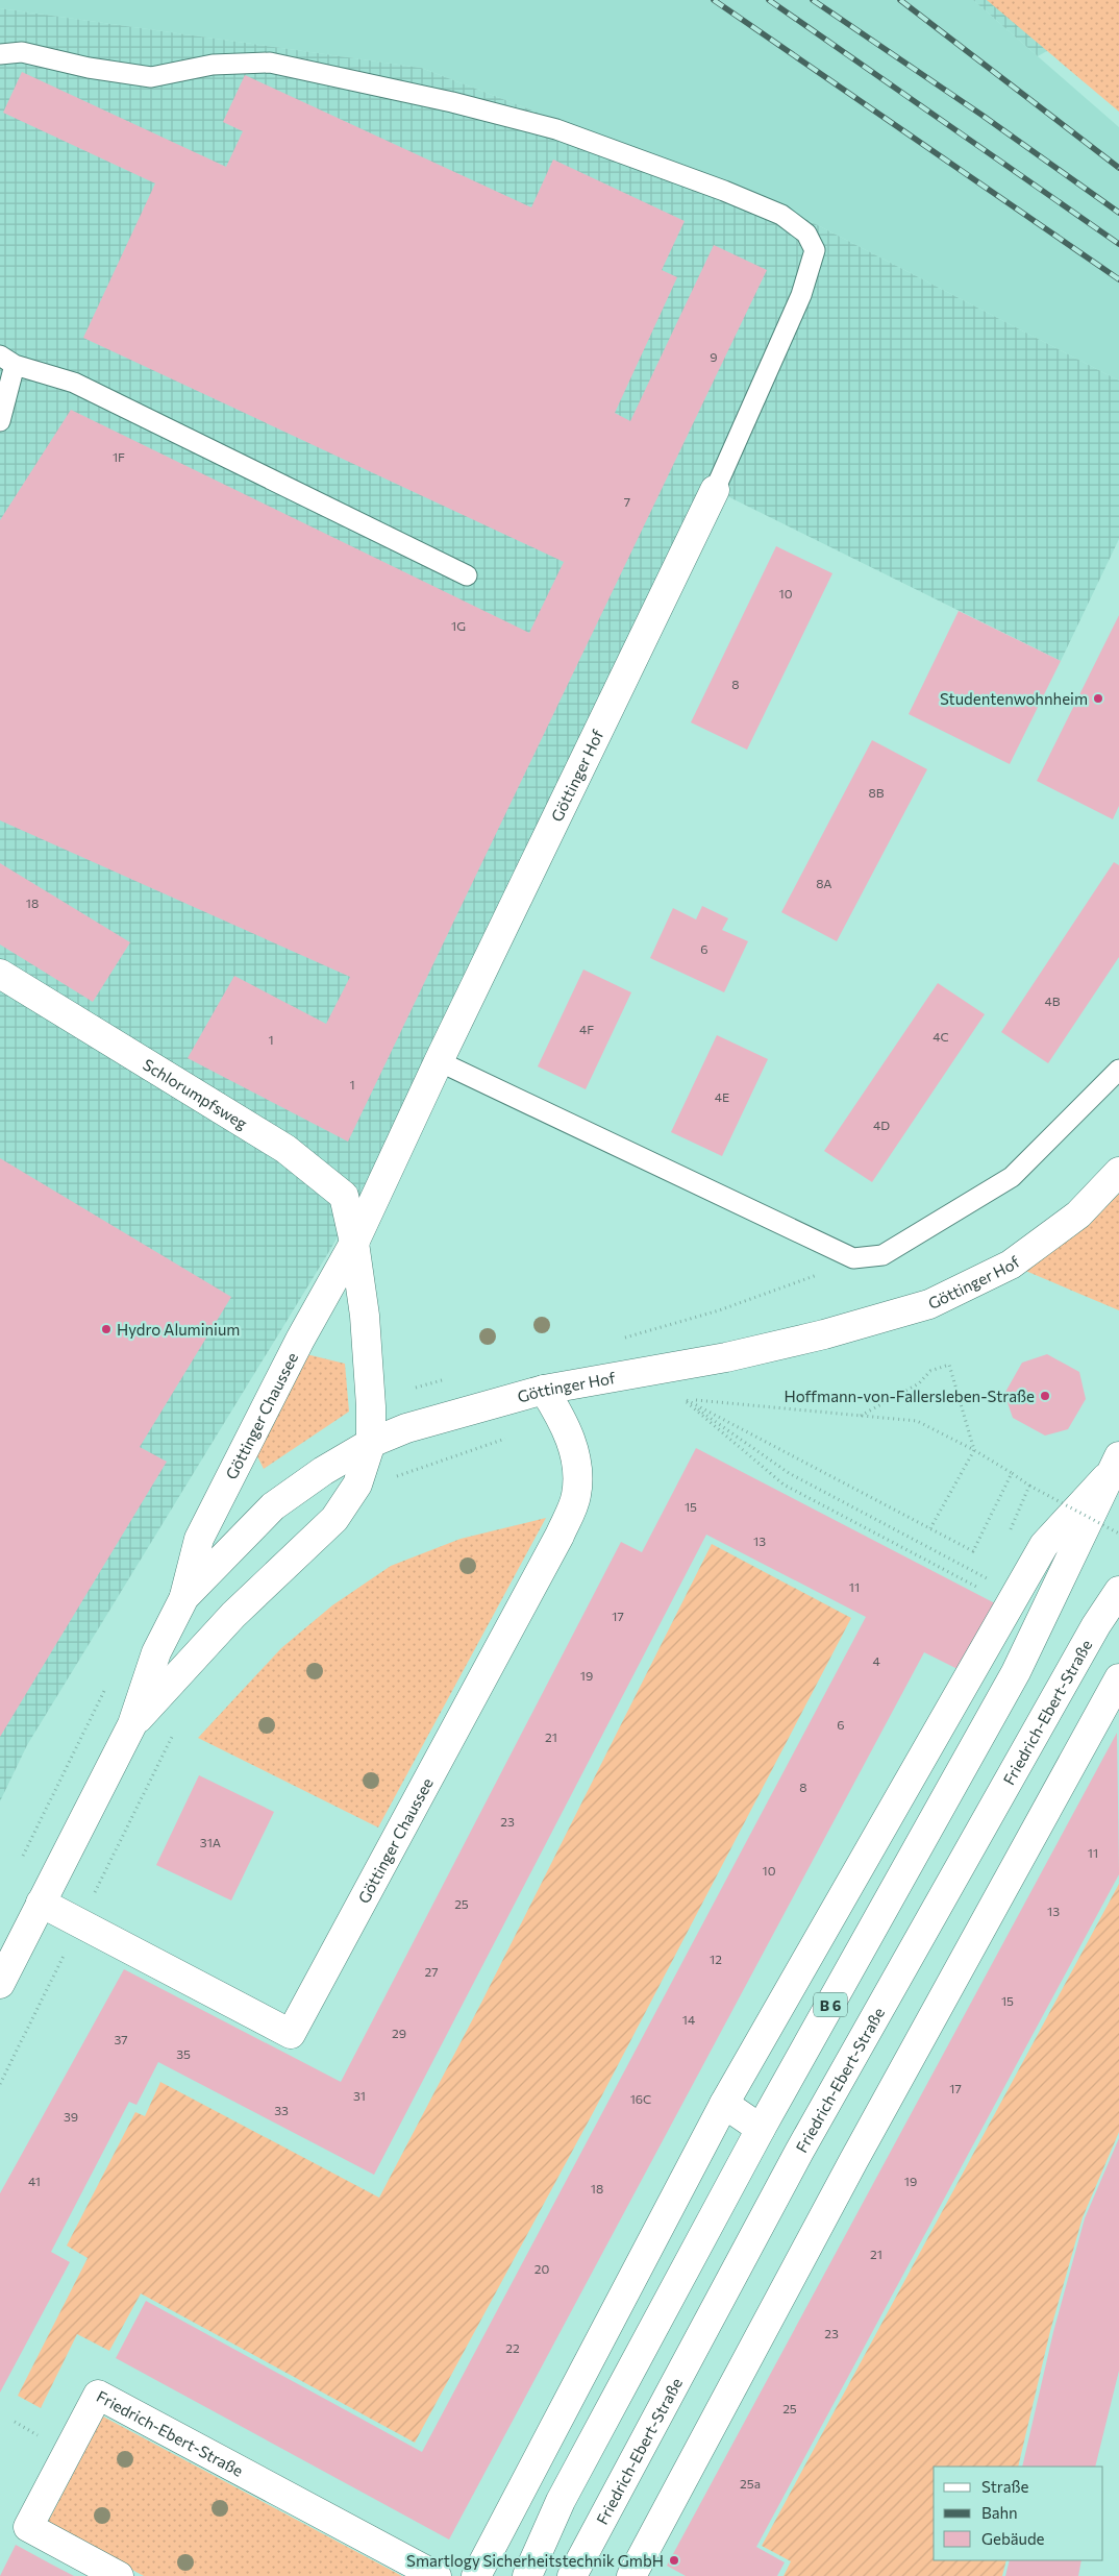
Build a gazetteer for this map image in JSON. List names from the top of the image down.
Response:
{
  "streets": {
    "street": [
      "Göttinger Hof",
      "Schlorumpfsweg",
      "Göttinger Chaussee",
      "Friedrich-Ebert-Straße",
      "B 6"
    ]
  },
  "crossings": [
    ["Göttinger Hof", "Schlorumpfsweg"],
    ["Göttinger Hof", "Göttinger Chaussee"],
    ["Schlorumpfsweg", "Göttinger Chaussee"]
  ],
  "places": [
    "Studentenwohnheim",
    "Hydro Aluminium",
    "Hoffmann-von-Fallersleben-Straße",
    "Smartlogy Sicherheitstechnik GmbH"
  ],
  "house_numbers": [
    "9",
    "1F",
    "7",
    "10",
    "1G",
    "8",
    "8B",
    "8A",
    "18",
    "6",
    "4B",
    "4F",
    "4C",
    "1",
    "1",
    "4E",
    "4D",
    "15",
    "13",
    "11",
    "17",
    "4",
    "19",
    "6",
    "21",
    "8",
    "23",
    "31A",
    "11",
    "10",
    "25",
    "13",
    "12",
    "27",
    "15",
    "14",
    "29",
    "37",
    "35",
    "17",
    "31",
    "16C",
    "33",
    "39",
    "41",
    "19",
    "18",
    "21",
    "20",
    "23",
    "22",
    "25",
    "25a"
  ],
  "legend": ["Straße", "Bahn", "Gebäude"]
}
